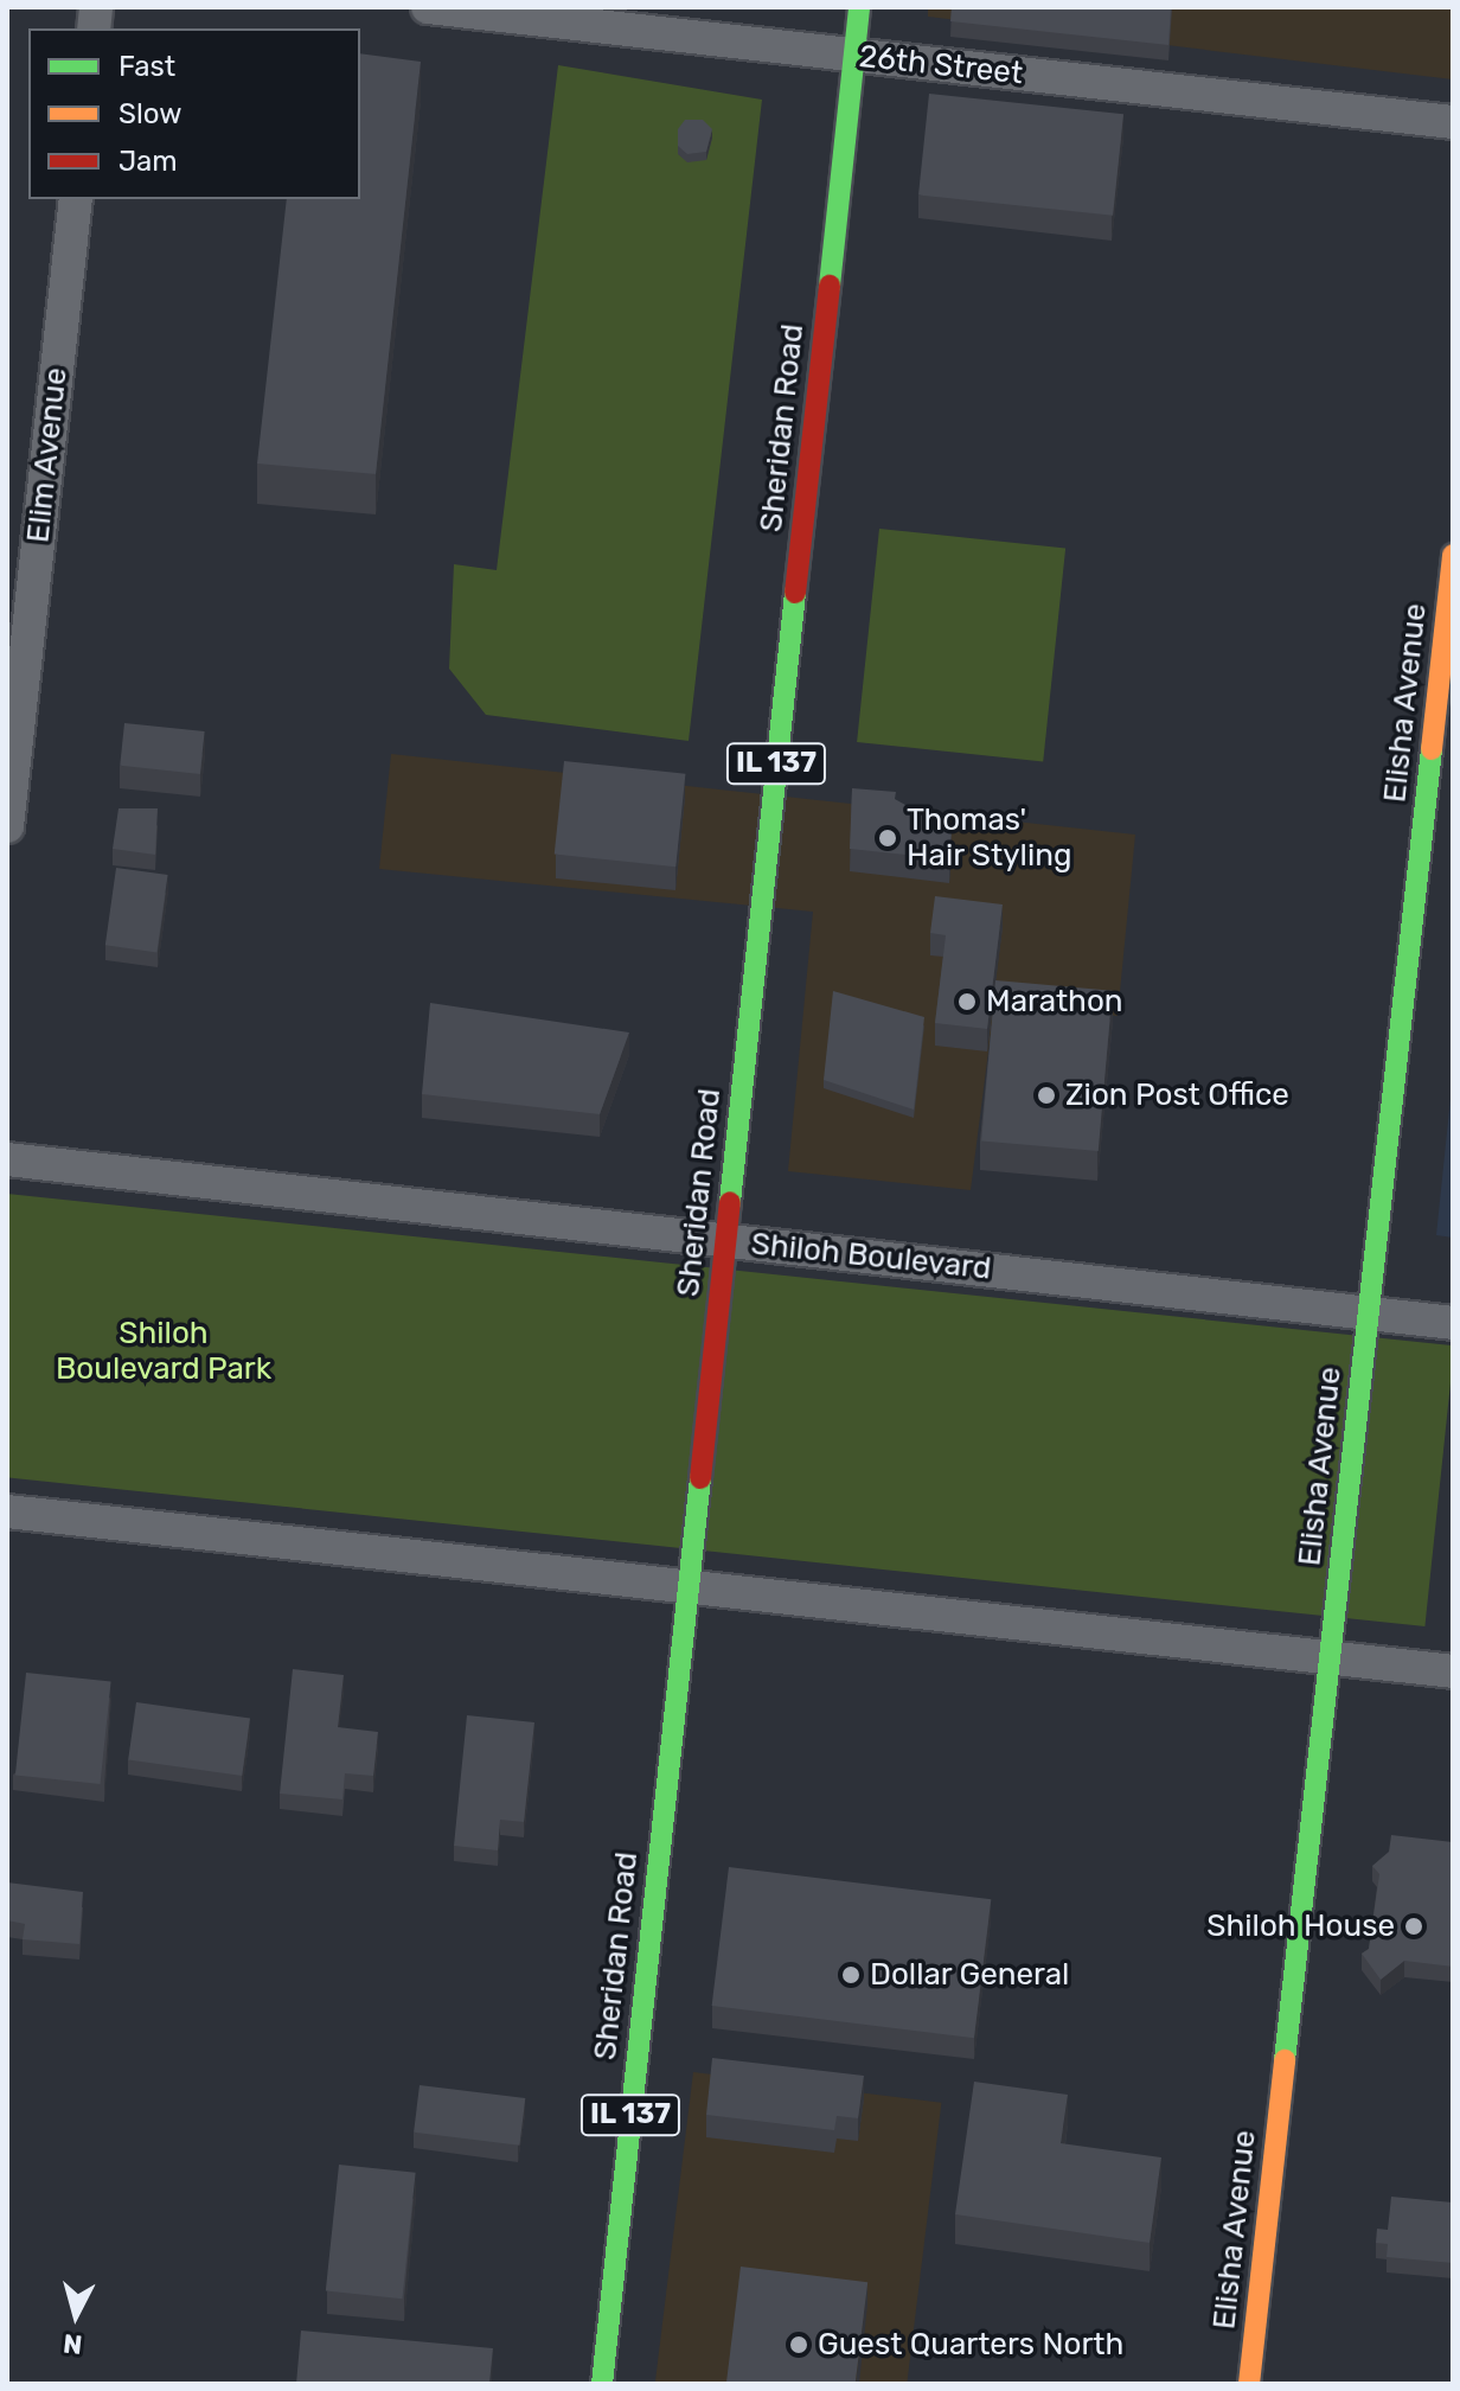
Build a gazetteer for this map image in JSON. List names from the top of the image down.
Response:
{
  "streets": {
    "main road": ["Sheridan Road", "Elisha Avenue", "IL 137"],
    "street": ["26th Street", "Elim Avenue", "Shiloh Boulevard"]
  },
  "crossings": [
    ["26th Street", "Sheridan Road"],
    ["Sheridan Road", "Shiloh Boulevard"],
    ["Elisha Avenue", "Shiloh Boulevard"]
  ],
  "parks": ["Shiloh Boulevard Park"],
  "places": [
    "Thomas' Hair Styling",
    "Marathon",
    "Zion Post Office",
    "Shiloh House",
    "Dollar General",
    "Guest Quarters North"
  ],
  "legend": ["Fast", "Slow", "Jam"],
  "north": "bottom"
}
